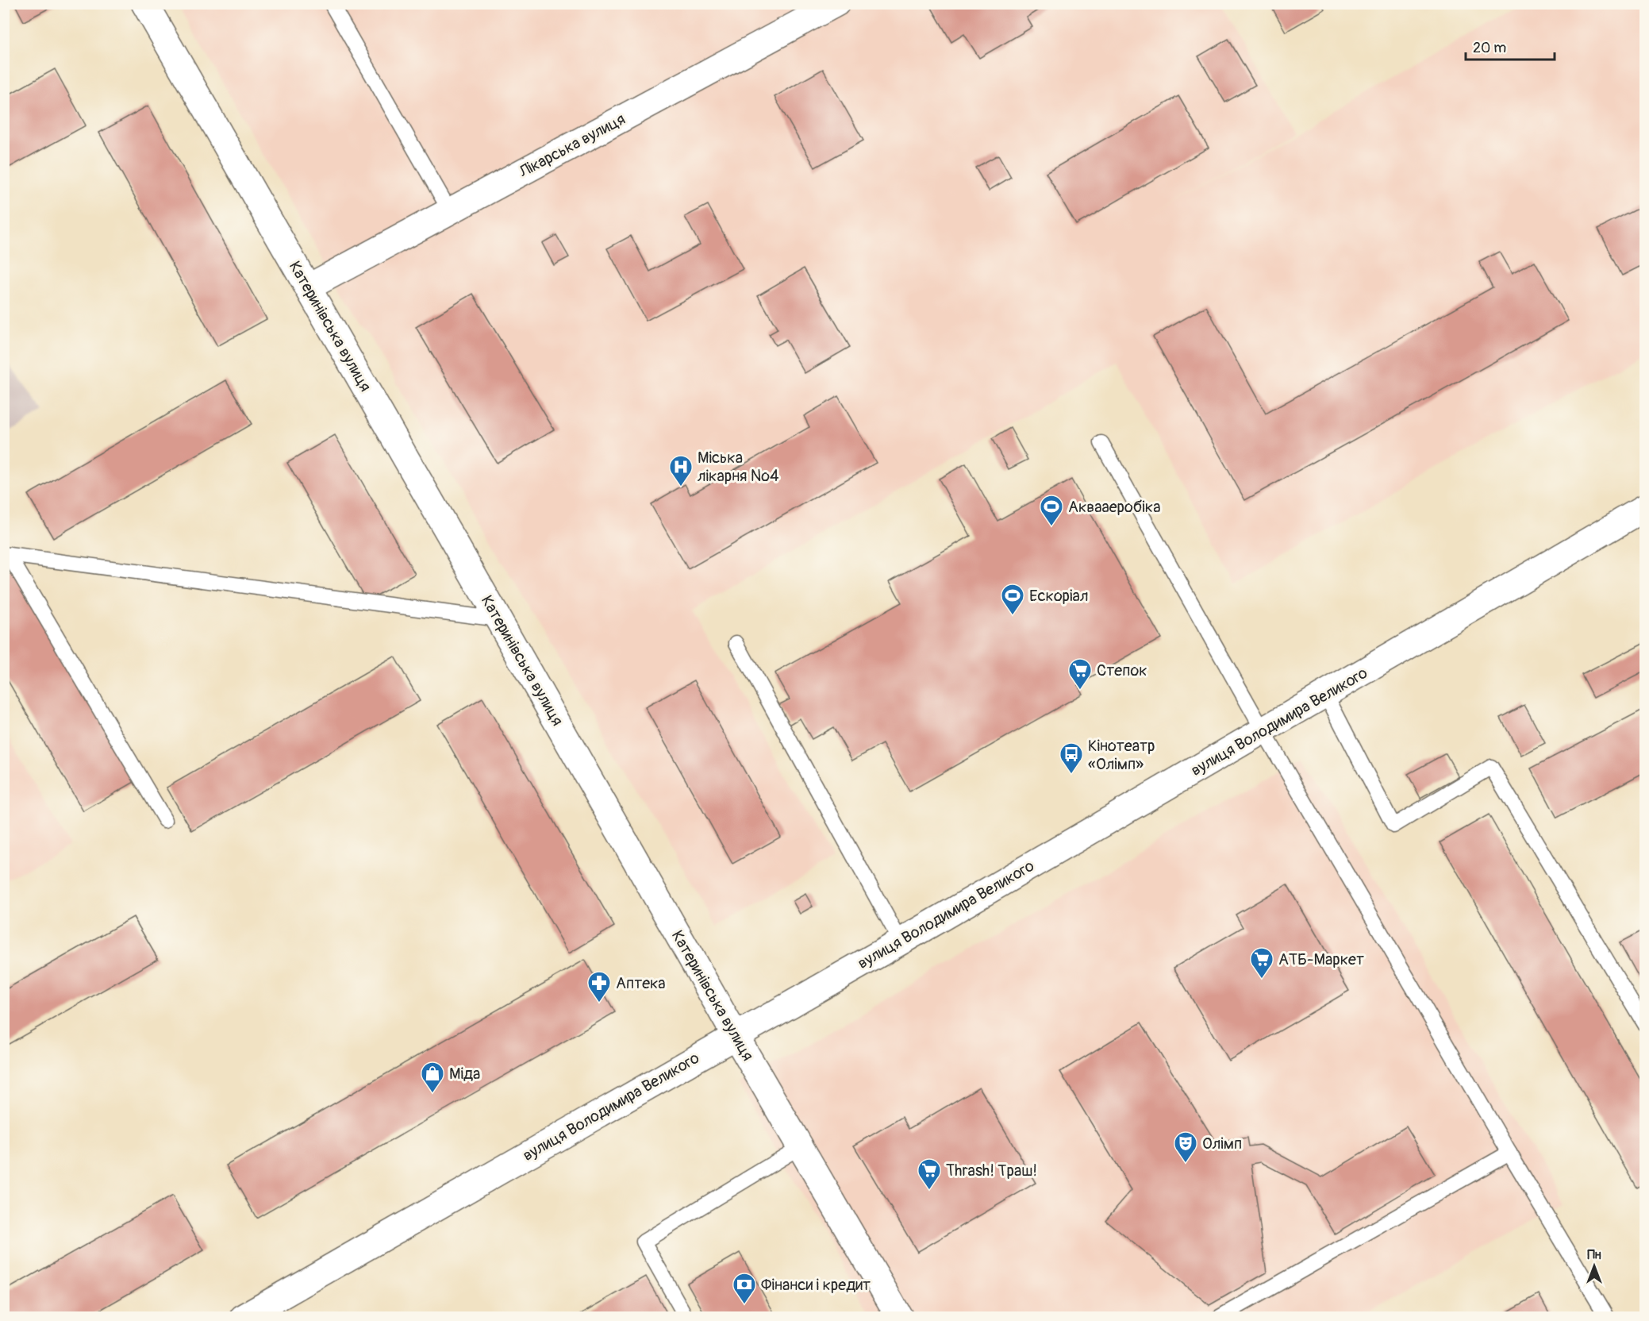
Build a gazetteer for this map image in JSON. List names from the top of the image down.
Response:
{
  "streets": {
    "street": ["Лікарська вулиця", "Катеринівська вулиця", "вулиця Володимира Великого"]
  },
  "crossings": [
    ["Лікарська вулиця", "Катеринівська вулиця"],
    ["Катеринівська вулиця", "вулиця Володимира Великого"]
  ],
  "places": {
    "hospital": ["Міська лікарня №4"],
    "sports": ["Аквааеробіка", "Ескоріал"],
    "supermarket": ["Степок", "АТБ-Маркет", "Thrash! Траш!"],
    "bus stop": ["Кінотеатр «Олімп»"],
    "pharmacy": ["Аптека"],
    "shop": ["Міда"],
    "theatre": ["Олімп"],
    "bank": ["Фінанси і кредит"]
  },
  "scale_bar": "20 m",
  "north": "top"
}
